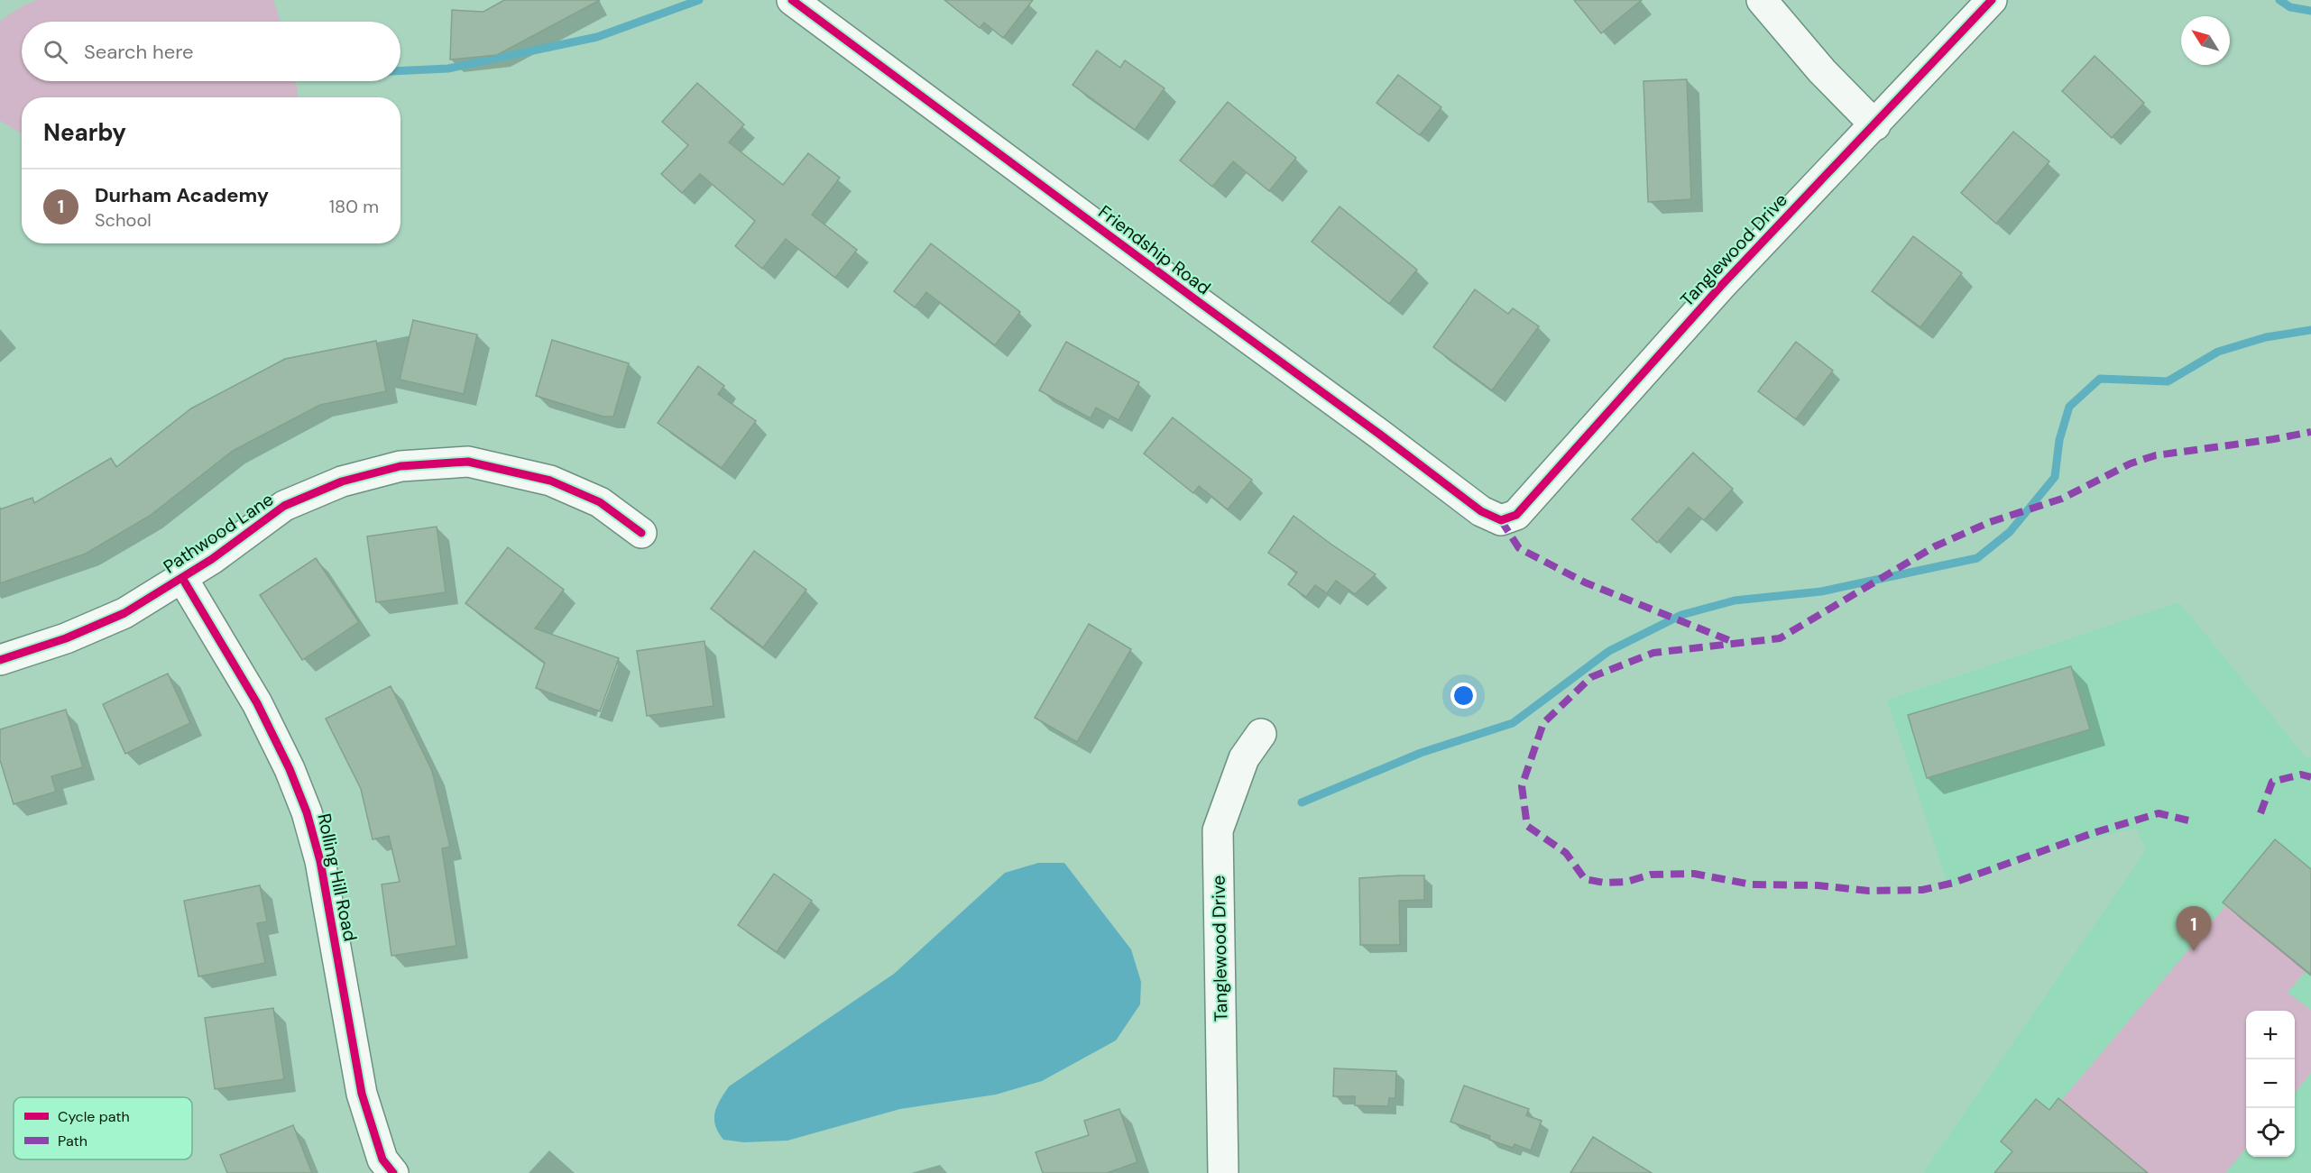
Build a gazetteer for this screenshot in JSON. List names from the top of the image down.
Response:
{
  "streets": {
    "street": [
      "Friendship Road",
      "Tanglewood Drive",
      "Pathwood Lane",
      "Rolling Hill Road"
    ]
  },
  "crossings": [
    ["Friendship Road", "Tanglewood Drive"],
    ["Pathwood Lane", "Rolling Hill Road"]
  ],
  "legend": ["Cycle path", "Path"],
  "north": "top left",
  "page": {
    "search": "Search here",
    "heading": "Nearby",
    "list": [
      {
        "mark": "1",
        "name": "Durham Academy",
        "note": "School",
        "value": "180 m"
      }
    ],
    "pins": "1",
    "map_buttons": ["+", "−"]
  }
}
